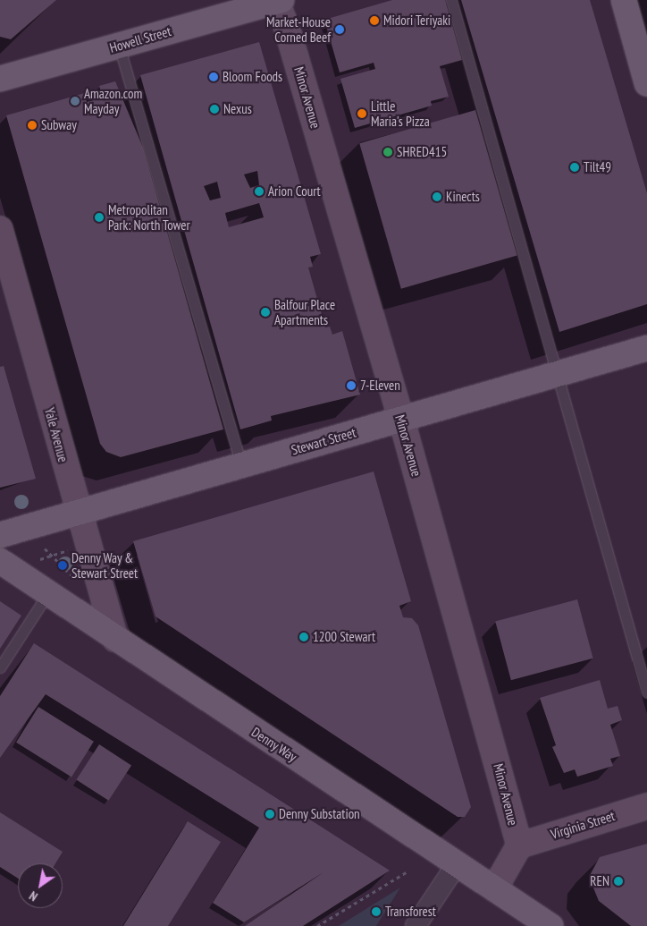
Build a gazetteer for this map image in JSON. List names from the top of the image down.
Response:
{
  "streets": {
    "main road": ["Howell Street", "Stewart Street", "Denny Way"],
    "street": ["Minor Avenue", "Yale Avenue", "Virginia Street"]
  },
  "crossings": [
    ["Howell Street", "Minor Avenue"],
    ["Minor Avenue", "Stewart Street"],
    ["Minor Avenue", "Virginia Street"],
    ["Yale Avenue", "Stewart Street"],
    ["Yale Avenue", "Denny Way"]
  ],
  "places": [
    "Midori Teriyaki",
    "Market-House Corned Beef",
    "Bloom Foods",
    "Amazon.com Mayday",
    "Nexus",
    "Little Maria's Pizza",
    "Subway",
    "SHRED415",
    "Tilt49",
    "Arion Court",
    "Kinects",
    "Metropolitan Park: North Tower",
    "Balfour Place Apartments",
    "7-Eleven",
    "Denny Way & Stewart Street",
    "1200 Stewart",
    "Denny Substation",
    "REN",
    "Transforest"
  ],
  "north": "bottom left"
}
